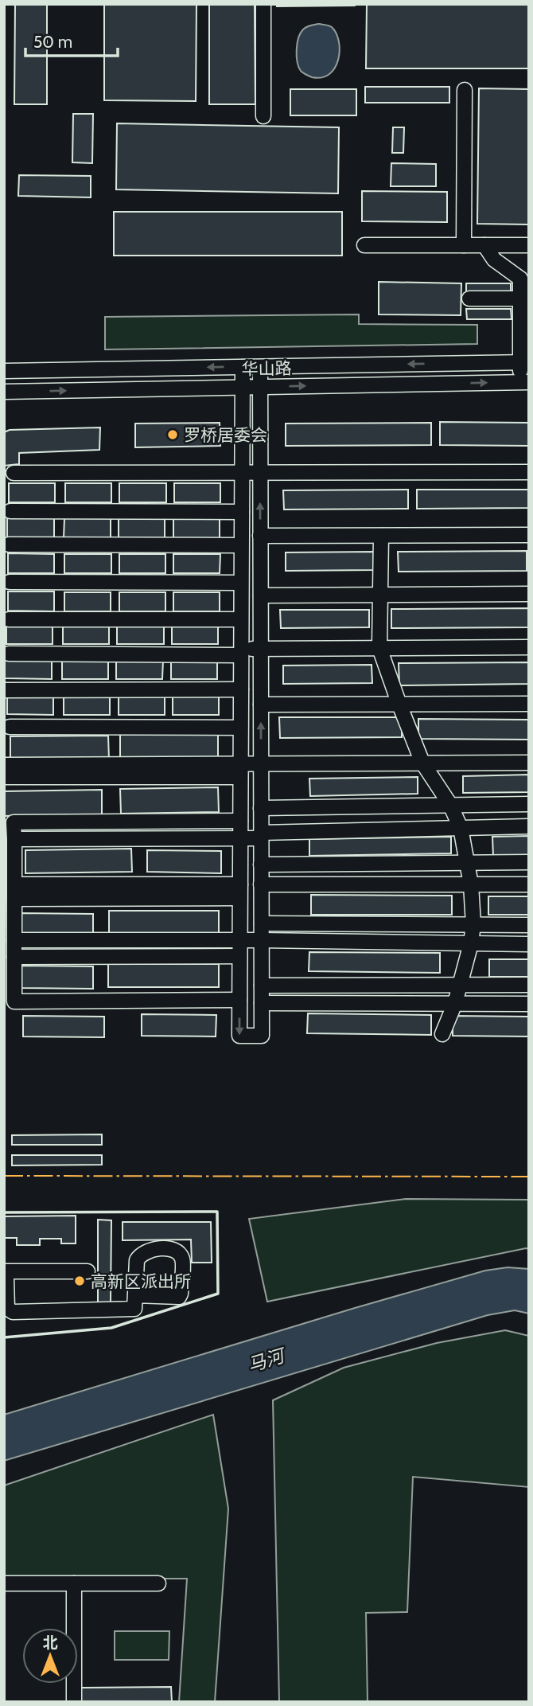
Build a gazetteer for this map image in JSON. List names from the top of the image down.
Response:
{
  "streets": {
    "street": ["华山路"]
  },
  "water": ["马河"],
  "places": ["罗桥居委会", "高新区派出所"],
  "scale_bar": "50 m",
  "north": "top"
}
